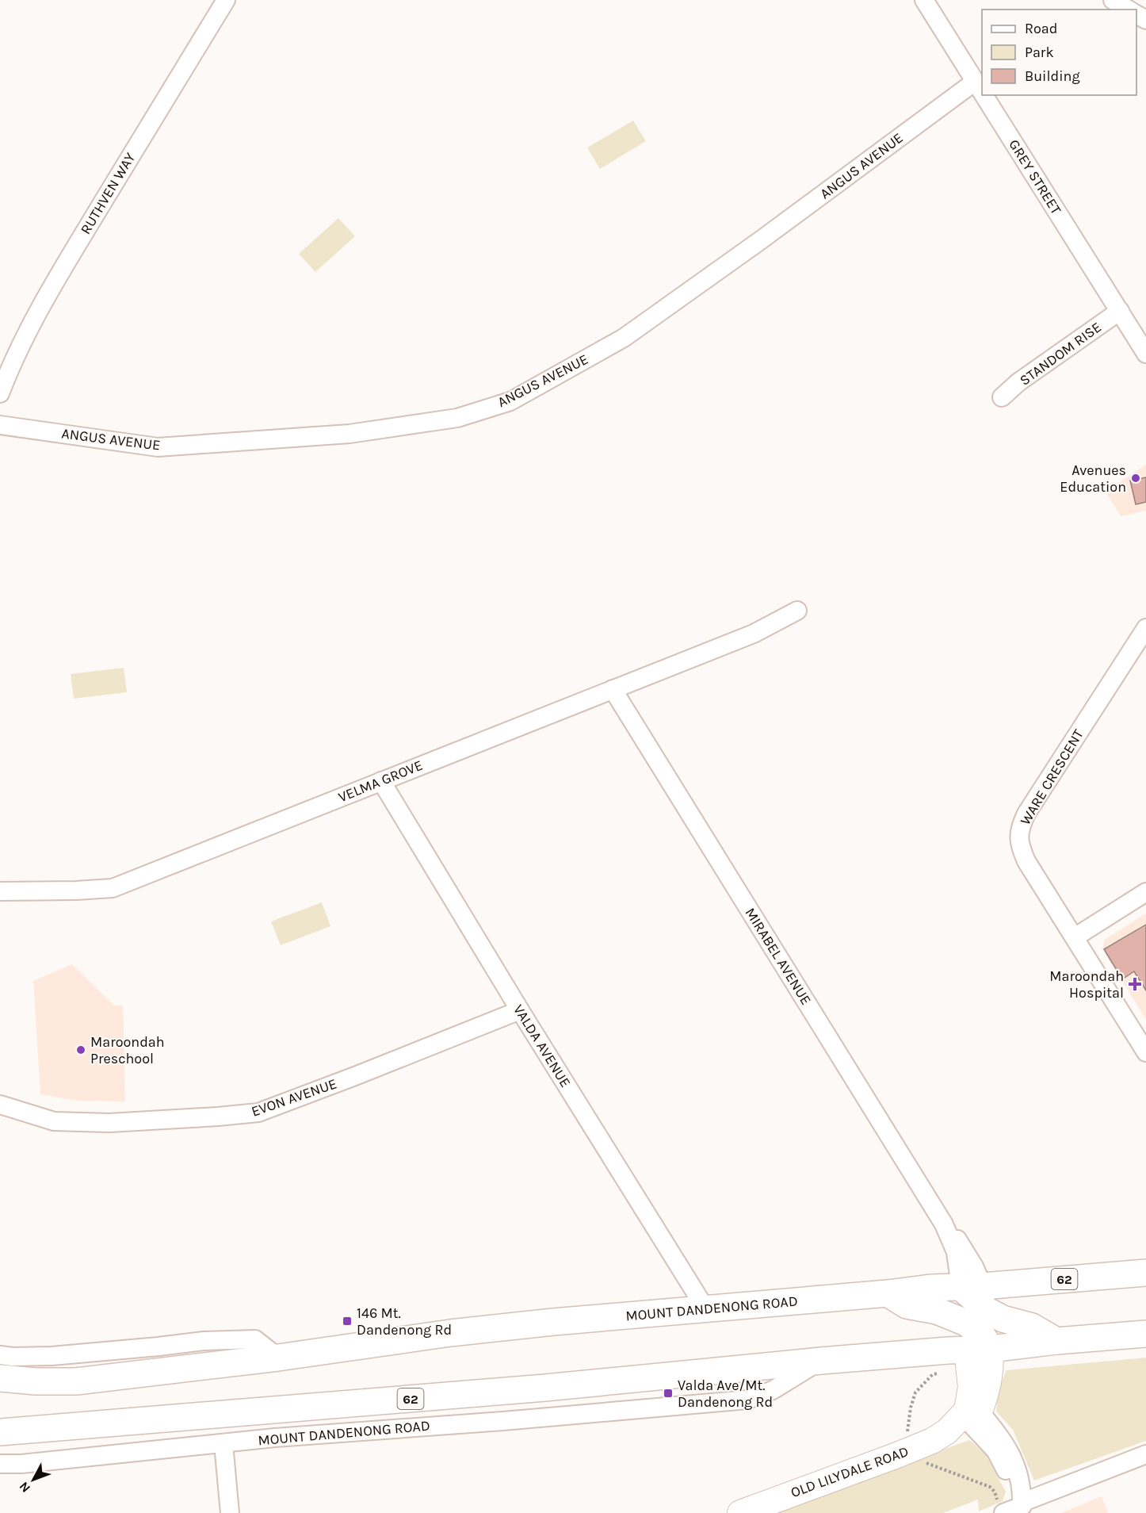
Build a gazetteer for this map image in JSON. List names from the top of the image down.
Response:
{
  "streets": {
    "main road": ["62", "MOUNT DANDENONG ROAD"],
    "street": [
      "ANGUS AVENUE",
      "GREY STREET",
      "RUTHVEN WAY",
      "STANDOM RISE",
      "WARE CRESCENT",
      "VELMA GROVE",
      "MIRABEL AVENUE",
      "VALDA AVENUE",
      "EVON AVENUE",
      "OLD LILYDALE ROAD"
    ]
  },
  "crossings": [
    ["ANGUS AVENUE", "GREY STREET"],
    ["GREY STREET", "STANDOM RISE"],
    ["VELMA GROVE", "MIRABEL AVENUE"],
    ["VELMA GROVE", "VALDA AVENUE"],
    ["MIRABEL AVENUE", "MOUNT DANDENONG ROAD"],
    ["VALDA AVENUE", "EVON AVENUE"],
    ["VALDA AVENUE", "MOUNT DANDENONG ROAD"],
    ["MOUNT DANDENONG ROAD", "OLD LILYDALE ROAD"]
  ],
  "places": {
    "other": ["Avenues Education", "Maroondah Preschool"],
    "health": ["Maroondah Hospital"],
    "transit": ["146 Mt. Dandenong Rd", "Valda Ave/Mt. Dandenong Rd"]
  },
  "legend": ["Road", "Park", "Building"],
  "north": "bottom left"
}
